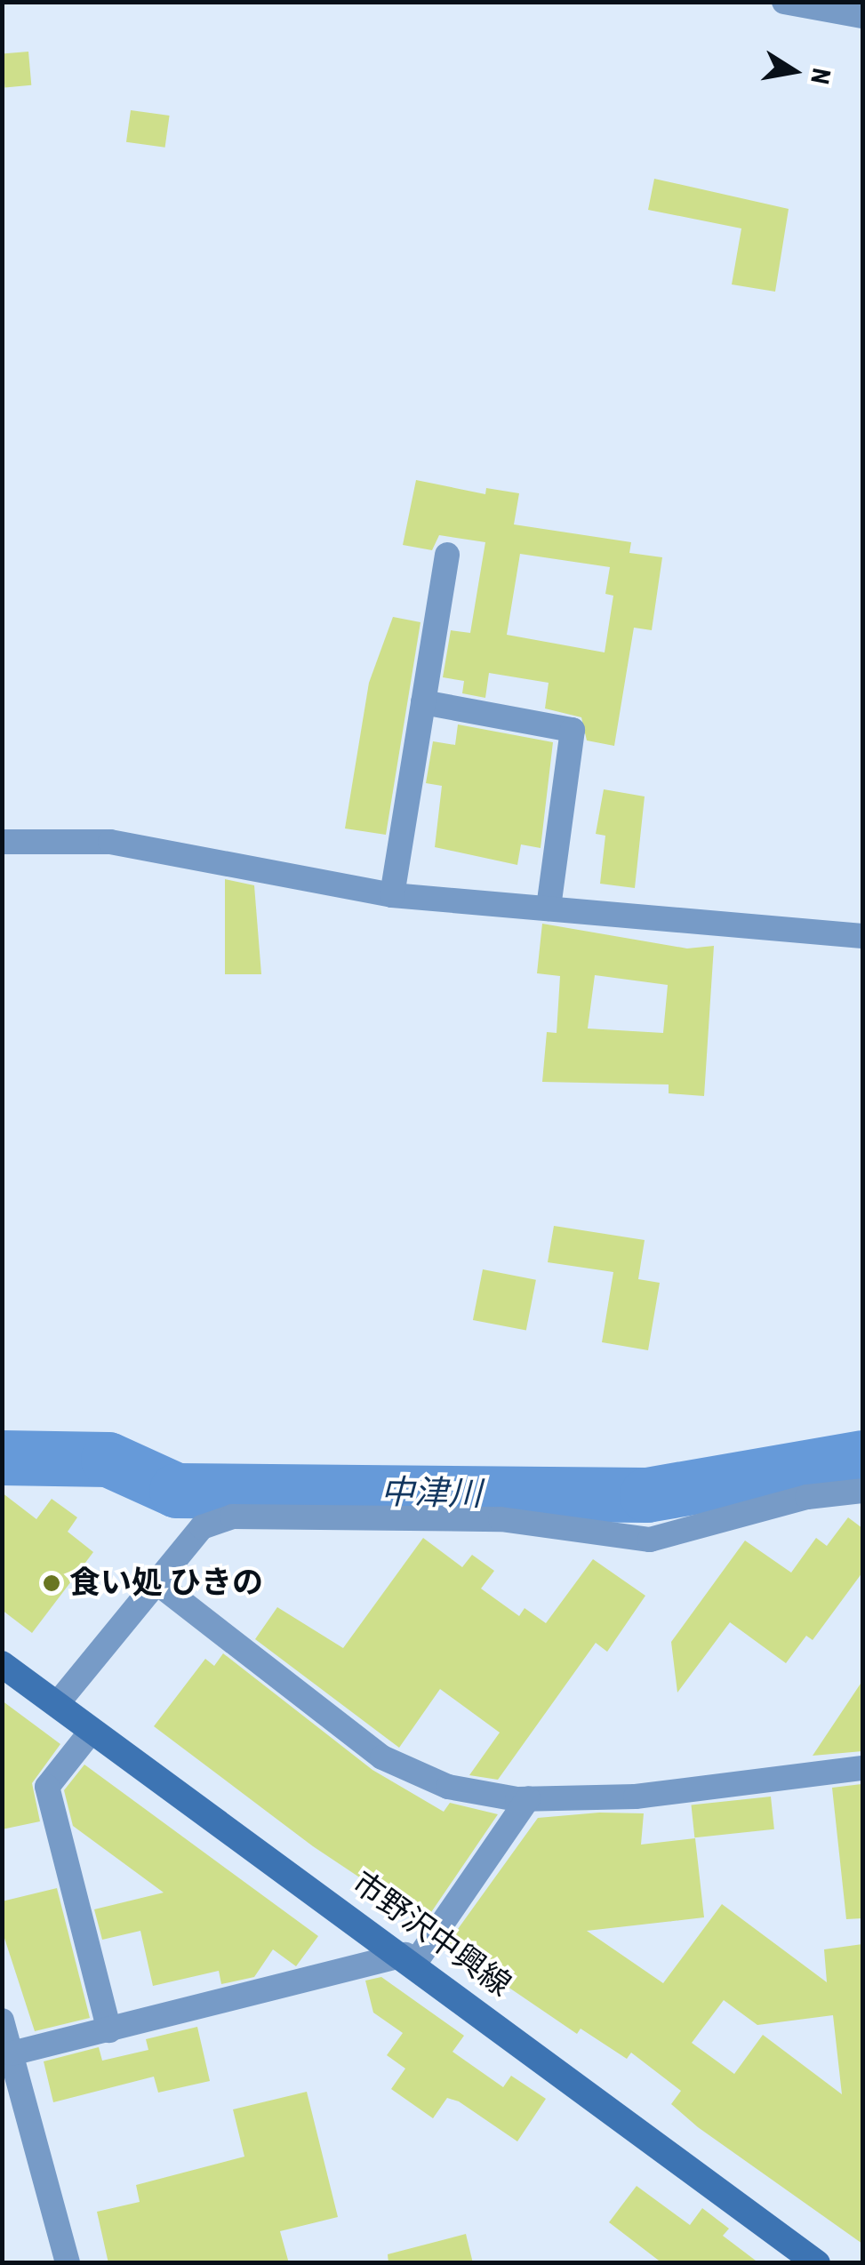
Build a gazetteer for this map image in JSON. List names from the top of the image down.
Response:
{
  "streets": {
    "main road": ["市野沢中興線"]
  },
  "water": ["中津川"],
  "places": ["食い処 ひきの"],
  "north": "right"
}
